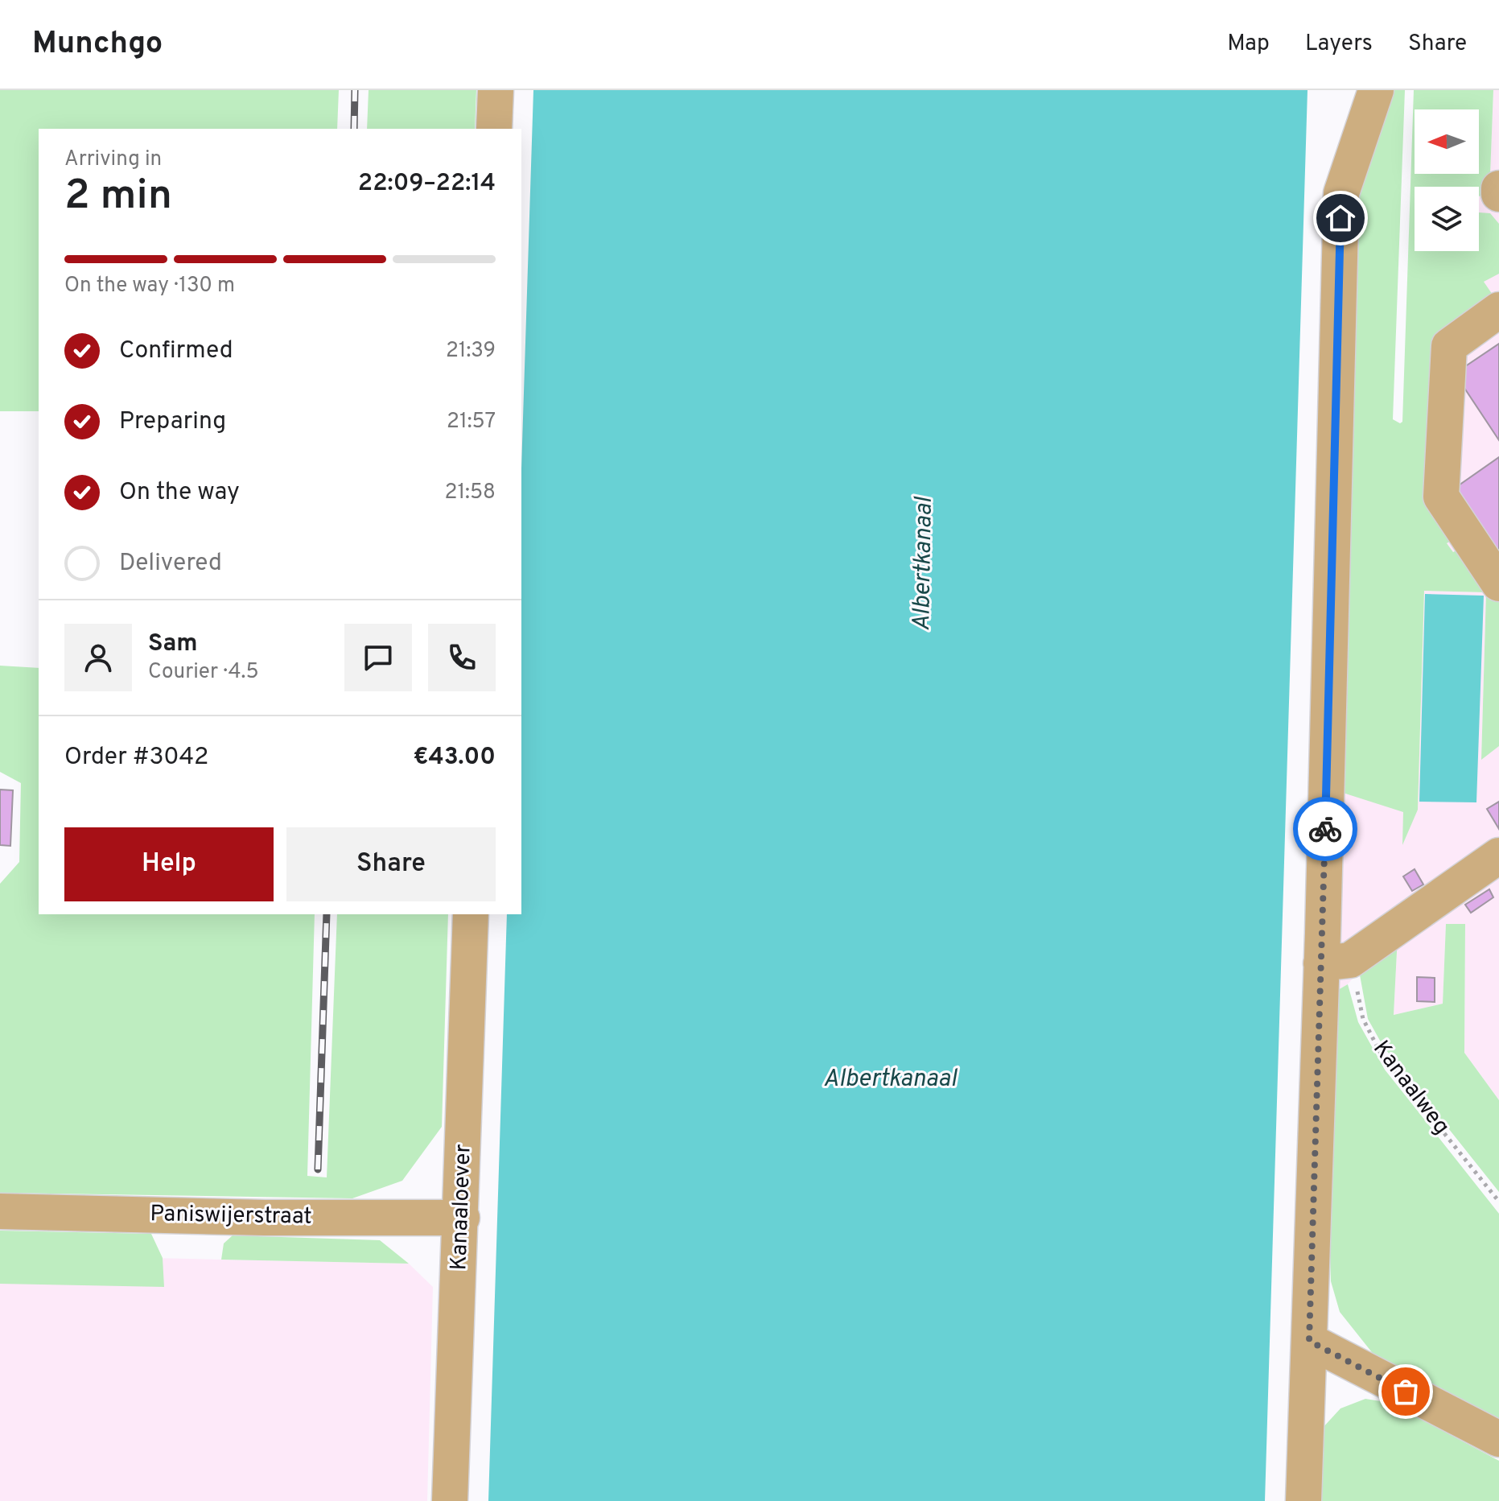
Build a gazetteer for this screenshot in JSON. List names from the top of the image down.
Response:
{
  "streets": {
    "street": ["Kanaaloever", "Paniswijerstraat"],
    "path": ["Kanaalweg"]
  },
  "crossings": [
    ["Kanaaloever", "Paniswijerstraat"]
  ],
  "water": ["Albertkanaal"],
  "north": "left",
  "page": {
    "header": "Munchgo",
    "nav": ["Map", "Layers", "Share"],
    "heading": ["2 min", "Arriving in", "22:09–22:14"],
    "panel": [
      "Sam",
      "Courier · 4.5",
      "Order #3042",
      "€43.00"
    ],
    "bar": "On the way · 130 m",
    "list": [
      ["Confirmed", "21:39"],
      ["Preparing", "21:57"],
      ["On the way", "21:58"],
      "Delivered"
    ],
    "buttons": ["Help", "Share"]
  }
}
